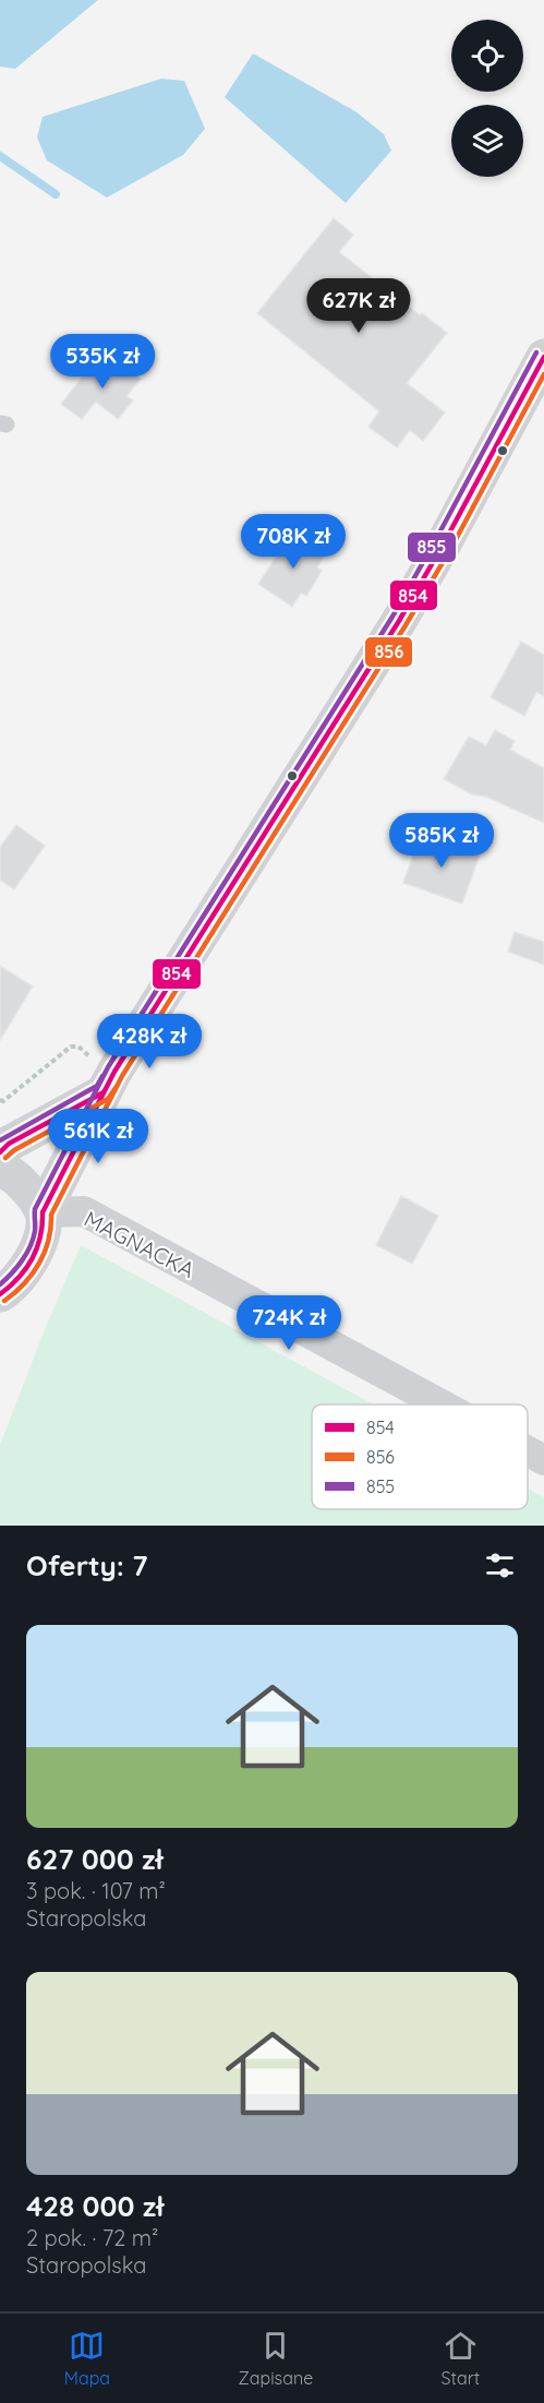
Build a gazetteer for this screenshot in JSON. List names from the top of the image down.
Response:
{
  "streets": {
    "street": ["MAGNACKA"]
  },
  "lines": ["transit line 855", "transit line 854", "transit line 856"],
  "legend": ["854", "856", "855"],
  "page": {
    "price": [
      "627K zł",
      "535K zł",
      "708K zł",
      "585K zł",
      "428K zł",
      "561K zł",
      "724K zł"
    ],
    "heading": "Oferty: 7",
    "list": [
      {
        "name": "627 000 zł",
        "note": "3 pok. · 107 m² · Staropolska"
      },
      {
        "name": "428 000 zł",
        "note": "2 pok. · 72 m² · Staropolska"
      }
    ],
    "tabs": ["Mapa", "Zapisane", "Start"]
  }
}
